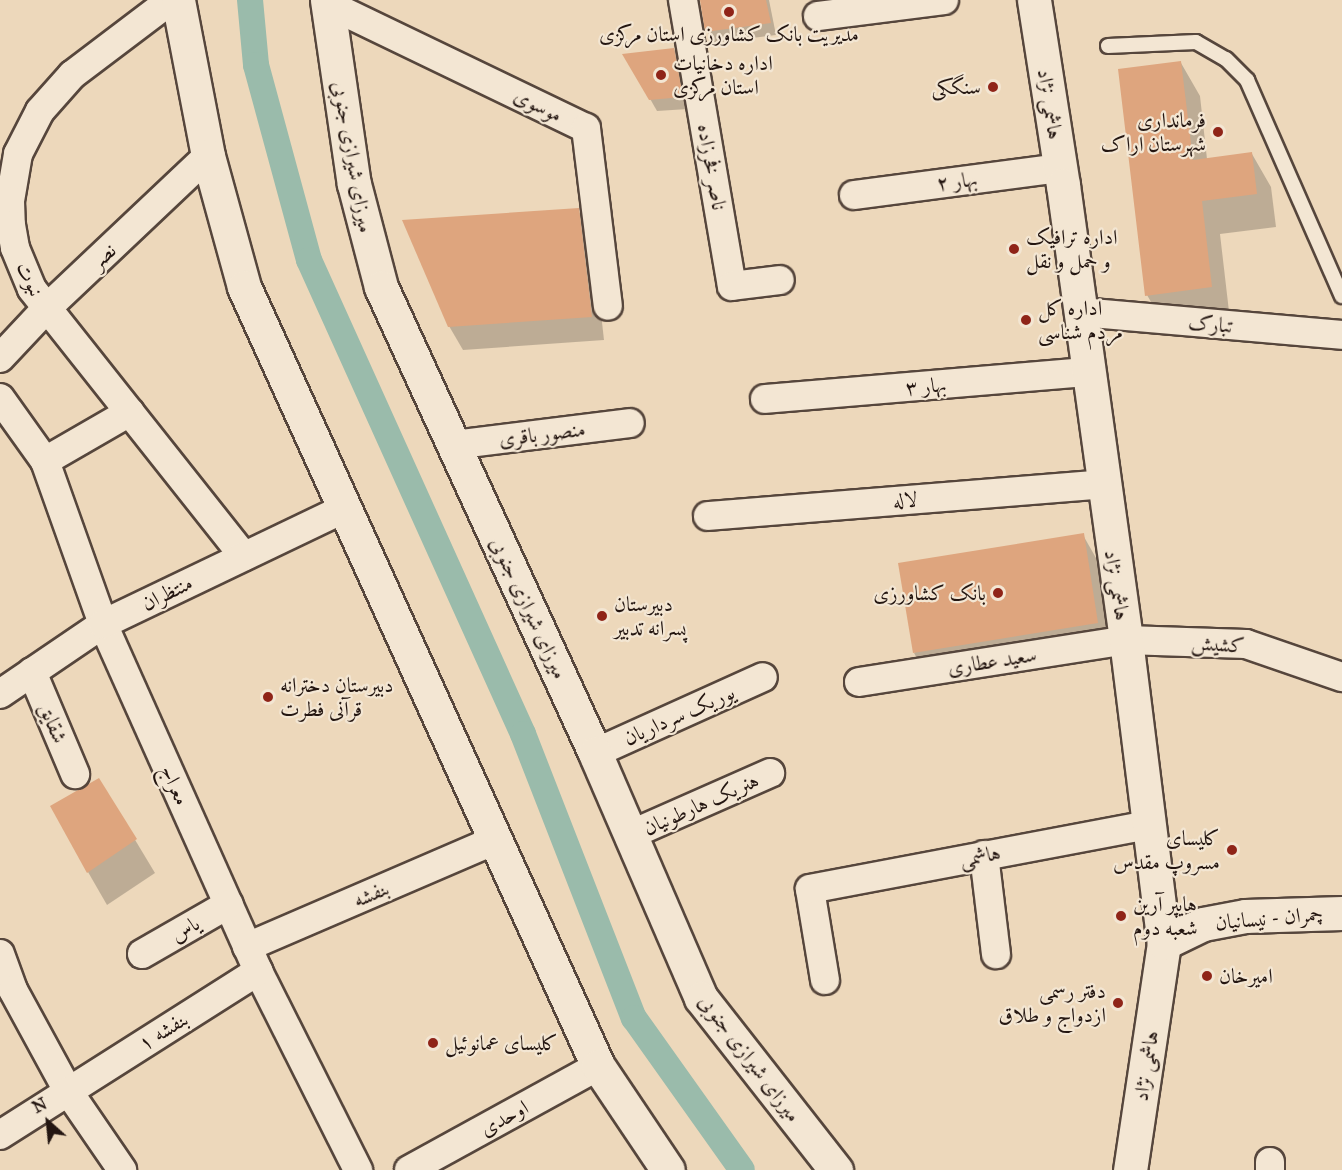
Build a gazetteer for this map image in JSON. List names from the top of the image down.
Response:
{
  "streets": {
    "main road": ["هاشمی نژاد", "میرزای شیرازی جنوبی", "چمران - نیسانیان"],
    "street": [
      "موسوی",
      "ناصر فخرزاده",
      "بهار ۲",
      "نصر",
      "نبوت",
      "تبارک",
      "بهار ۳",
      "منصور باقری",
      "لاله",
      "منتظران",
      "کشیش",
      "سعید عطاری",
      "یوریک سرداریان",
      "شقایق",
      "معراج",
      "هنریک هارطونیان",
      "هاشمی",
      "بنفشه",
      "یاس",
      "بنفشه ۱",
      "اوحدی"
    ]
  },
  "crossings": [
    ["هاشمی نژاد", "بهار ۲"],
    ["هاشمی نژاد", "تبارک"],
    ["هاشمی نژاد", "بهار ۳"],
    ["هاشمی نژاد", "لاله"],
    ["هاشمی نژاد", "کشیش"],
    ["هاشمی نژاد", "سعید عطاری"],
    ["هاشمی نژاد", "هاشمی"],
    ["هاشمی نژاد", "چمران - نیسانیان"],
    ["موسوی", "میرزای شیرازی جنوبی"],
    ["میرزای شیرازی جنوبی", "منصور باقری"],
    ["میرزای شیرازی جنوبی", "یوریک سرداریان"],
    ["میرزای شیرازی جنوبی", "هنریک هارطونیان"],
    ["نصر", "نبوت"],
    ["نبوت", "منتظران"],
    ["منتظران", "شقایق"],
    ["منتظران", "معراج"],
    ["کشیش", "سعید عطاری"],
    ["معراج", "بنفشه"],
    ["معراج", "یاس"],
    ["معراج", "بنفشه ۱"],
    ["بنفشه", "بنفشه ۱"]
  ],
  "places": [
    "مدیریت بانک کشاورزی استان مرکزی",
    "اداره دخانیات استان مرکزی",
    "سنگکی",
    "فرمانداری شهرستان اراک",
    "اداره ترافیک و حمل و نقل",
    "اداره کل مردم شناسی",
    "بانک کشاورزی",
    "دبیرستان پسرانه تدبیر",
    "دبیرستان دخترانه قرآنی فطرت",
    "کلیسای مسروپ مقدس",
    "هایپر آرین شعبه دوم",
    "امیرخان",
    "دفتر رسمی ازدواج و طلاق",
    "کلیسای عمانوئیل"
  ],
  "north": "top left"
}
